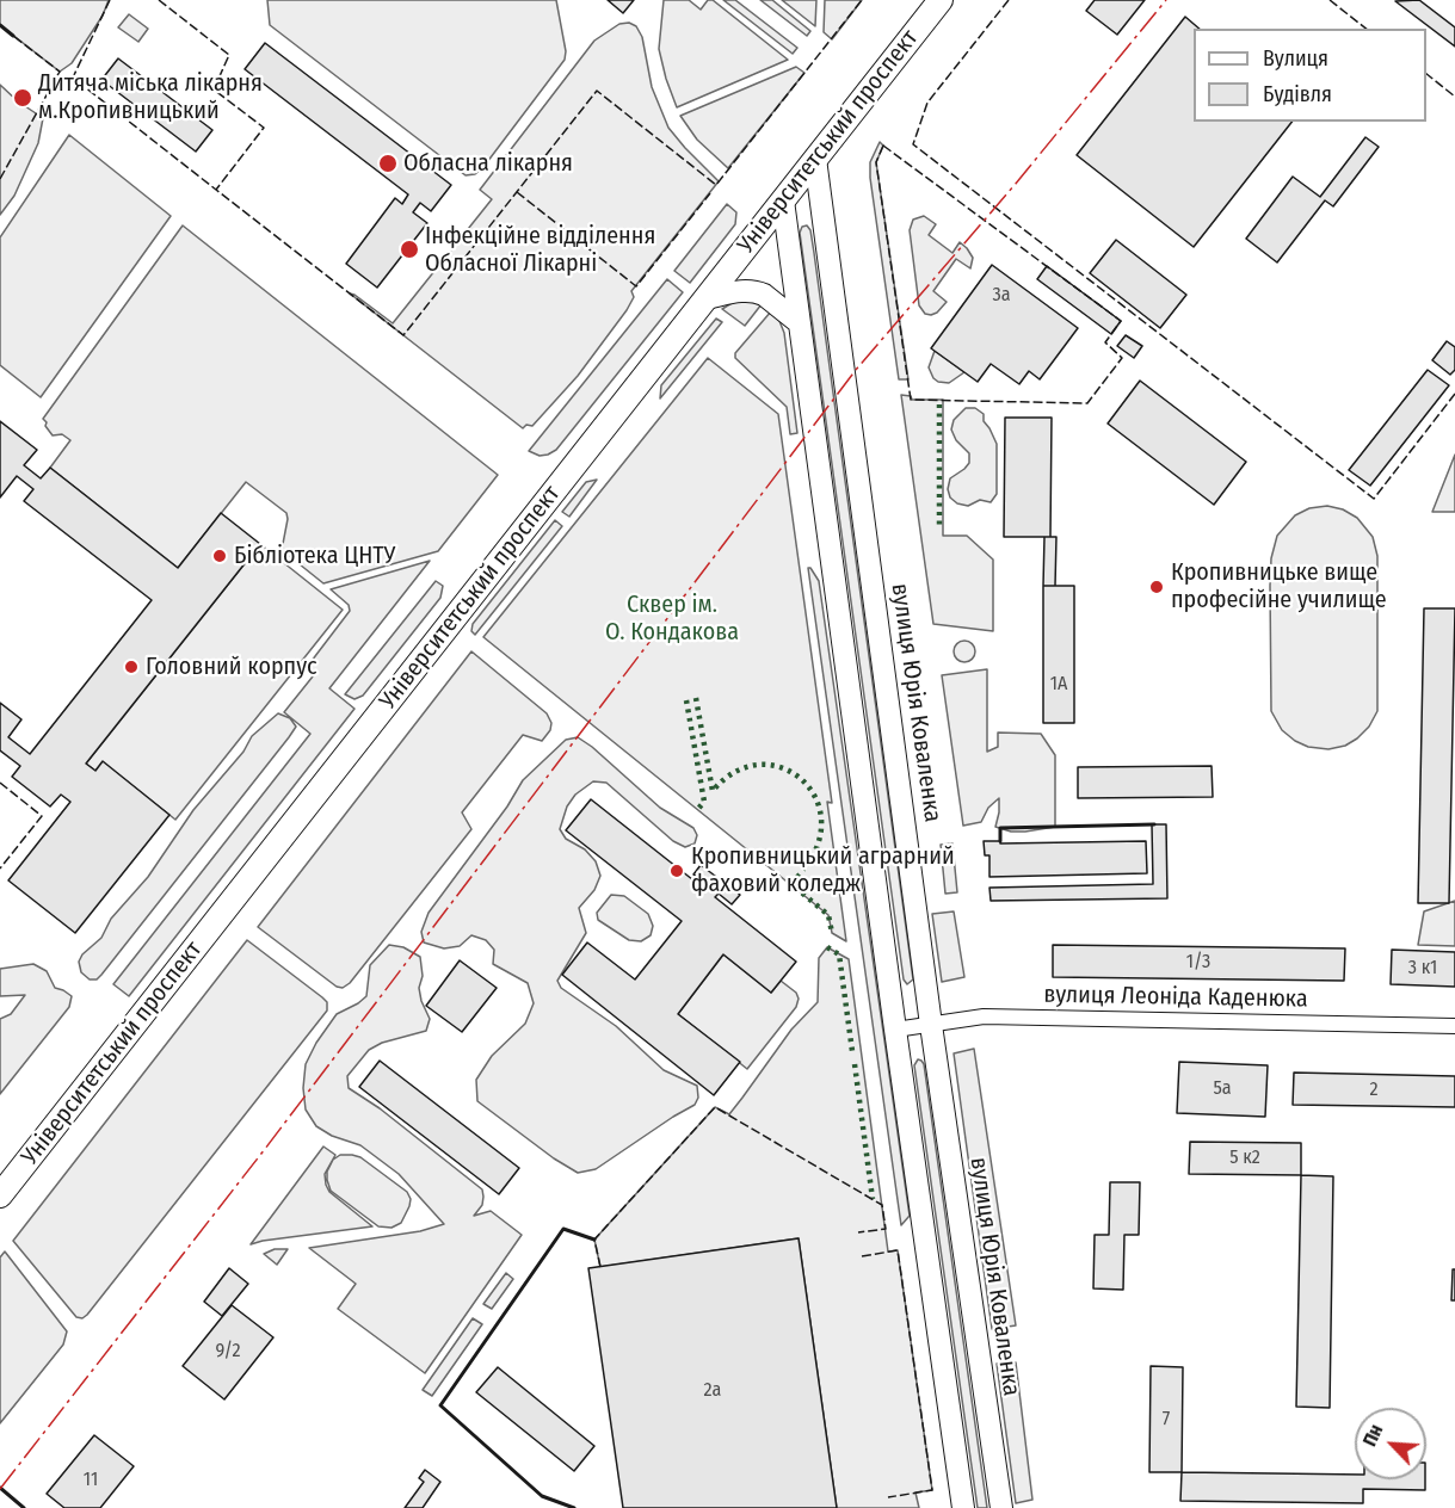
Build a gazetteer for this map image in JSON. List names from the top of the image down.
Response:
{
  "streets": {
    "main road": ["Університетський проспект", "вулиця Юрія Коваленка"],
    "street": ["вулиця Леоніда Каденюка"]
  },
  "crossings": [
    ["Університетський проспект", "вулиця Юрія Коваленка"],
    ["вулиця Юрія Коваленка", "вулиця Леоніда Каденюка"]
  ],
  "parks": ["Сквер ім. О. Кондакова"],
  "places": [
    "Дитяча міська лікарня м.Кропивницький",
    "Обласна лікарня",
    "Інфекційне відділення Обласної Лікарні",
    "Бібліотека ЦНТУ",
    "Кропивницьке вище професійне училище",
    "Головний корпус",
    "Кропивницький аграрний фаховий коледж"
  ],
  "house_numbers": [
    "3а",
    "1А",
    "1/3",
    "3 к1",
    "5а",
    "2",
    "5 к2",
    "9/2",
    "2а",
    "7",
    "11"
  ],
  "legend": ["Вулиця", "Будівля"],
  "north": "top left"
}
